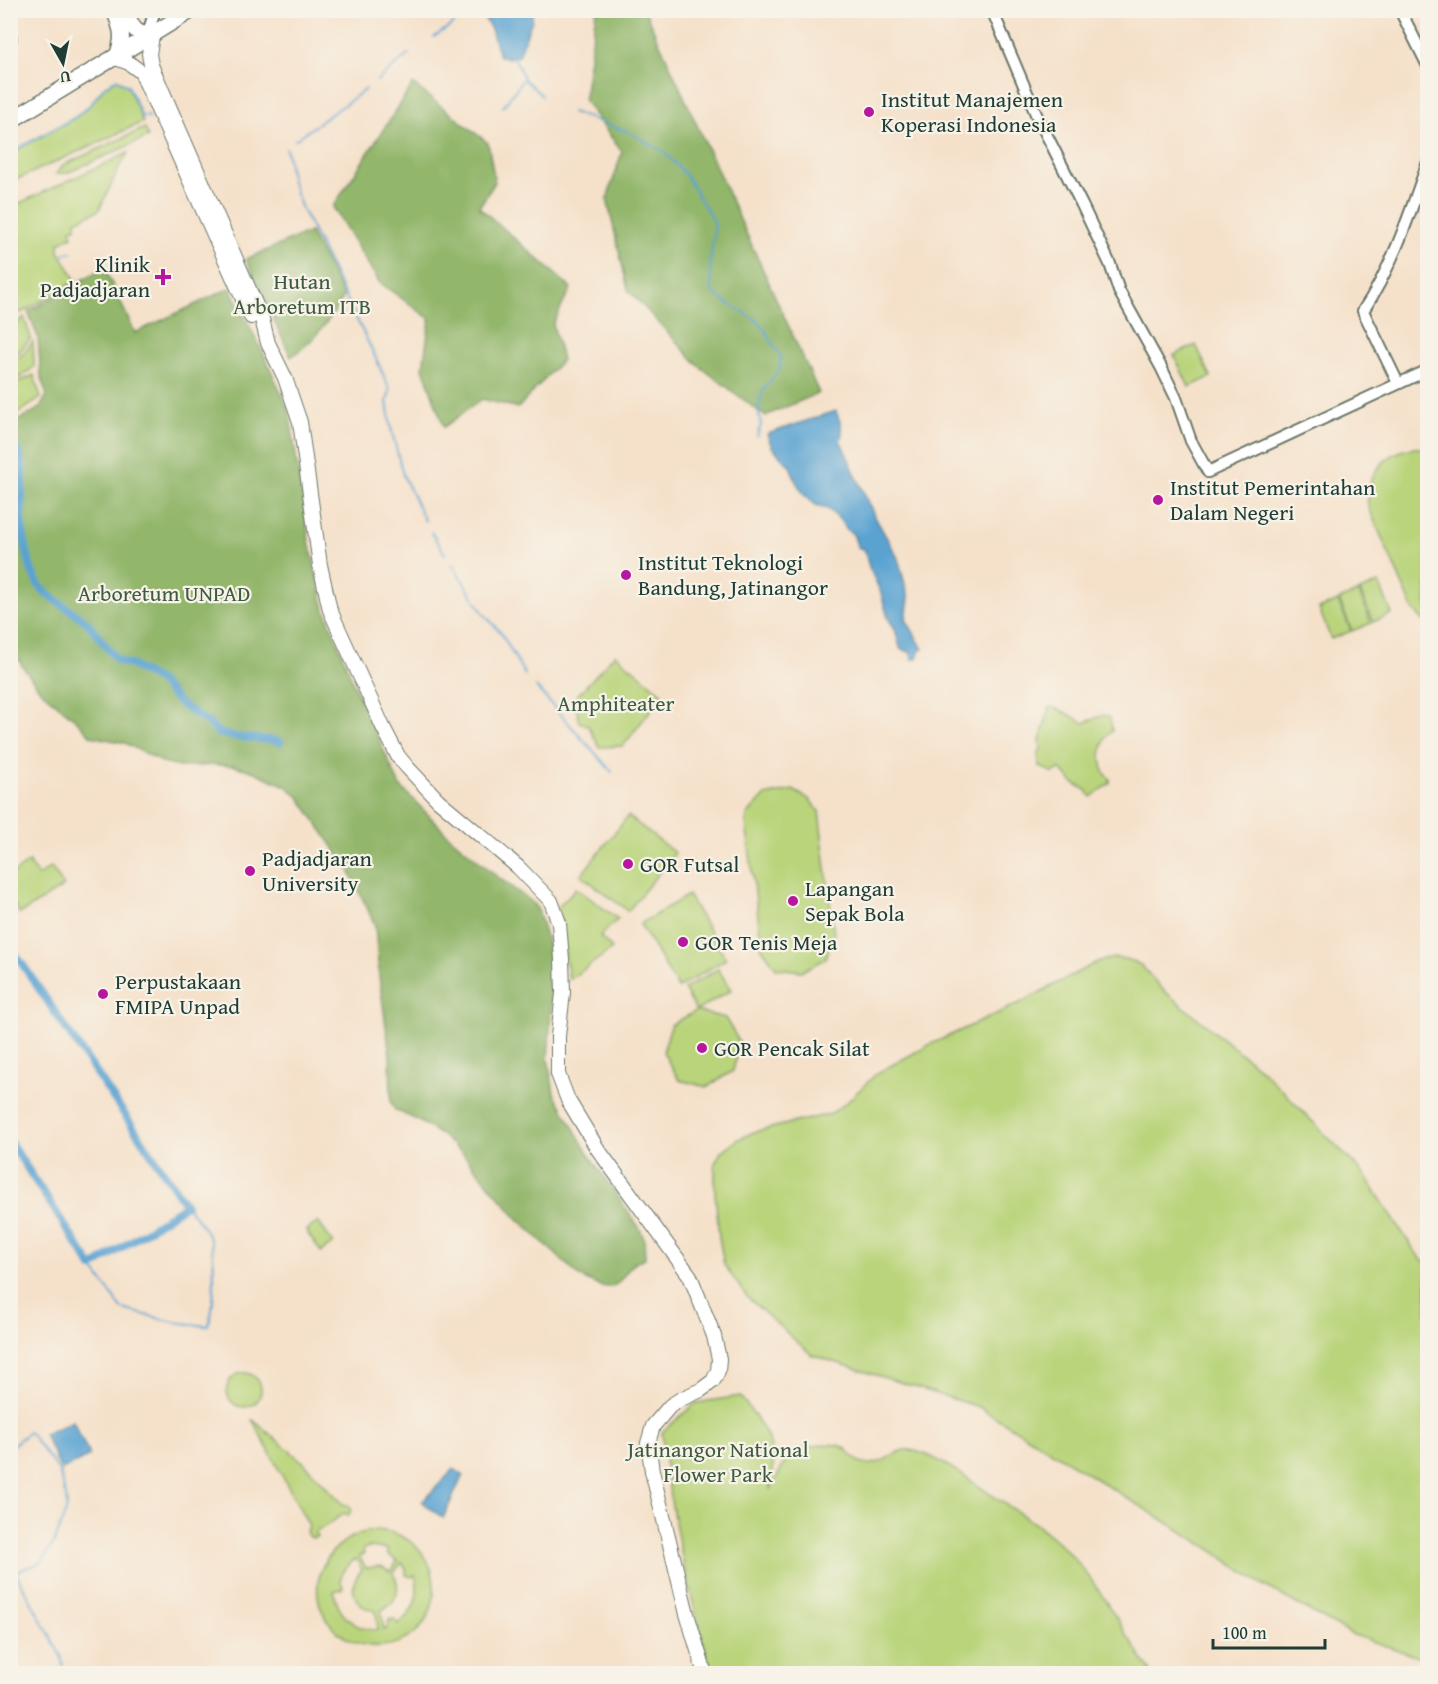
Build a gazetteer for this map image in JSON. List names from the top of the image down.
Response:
{
  "parks": [
    "Hutan Arboretum ITB",
    "Arboretum UNPAD",
    "Amphiteater",
    "Jatinangor National Flower Park"
  ],
  "places": {
    "other": [
      "Institut Manajemen Koperasi Indonesia",
      "Institut Pemerintahan Dalam Negeri",
      "Institut Teknologi Bandung, Jatinangor",
      "GOR Futsal",
      "Padjadjaran University",
      "Lapangan Sepak Bola",
      "GOR Tenis Meja",
      "Perpustakaan FMIPA Unpad",
      "GOR Pencak Silat"
    ],
    "health": ["Klinik Padjadjaran"]
  },
  "scale_bar": "100 m",
  "north": "bottom"
}
